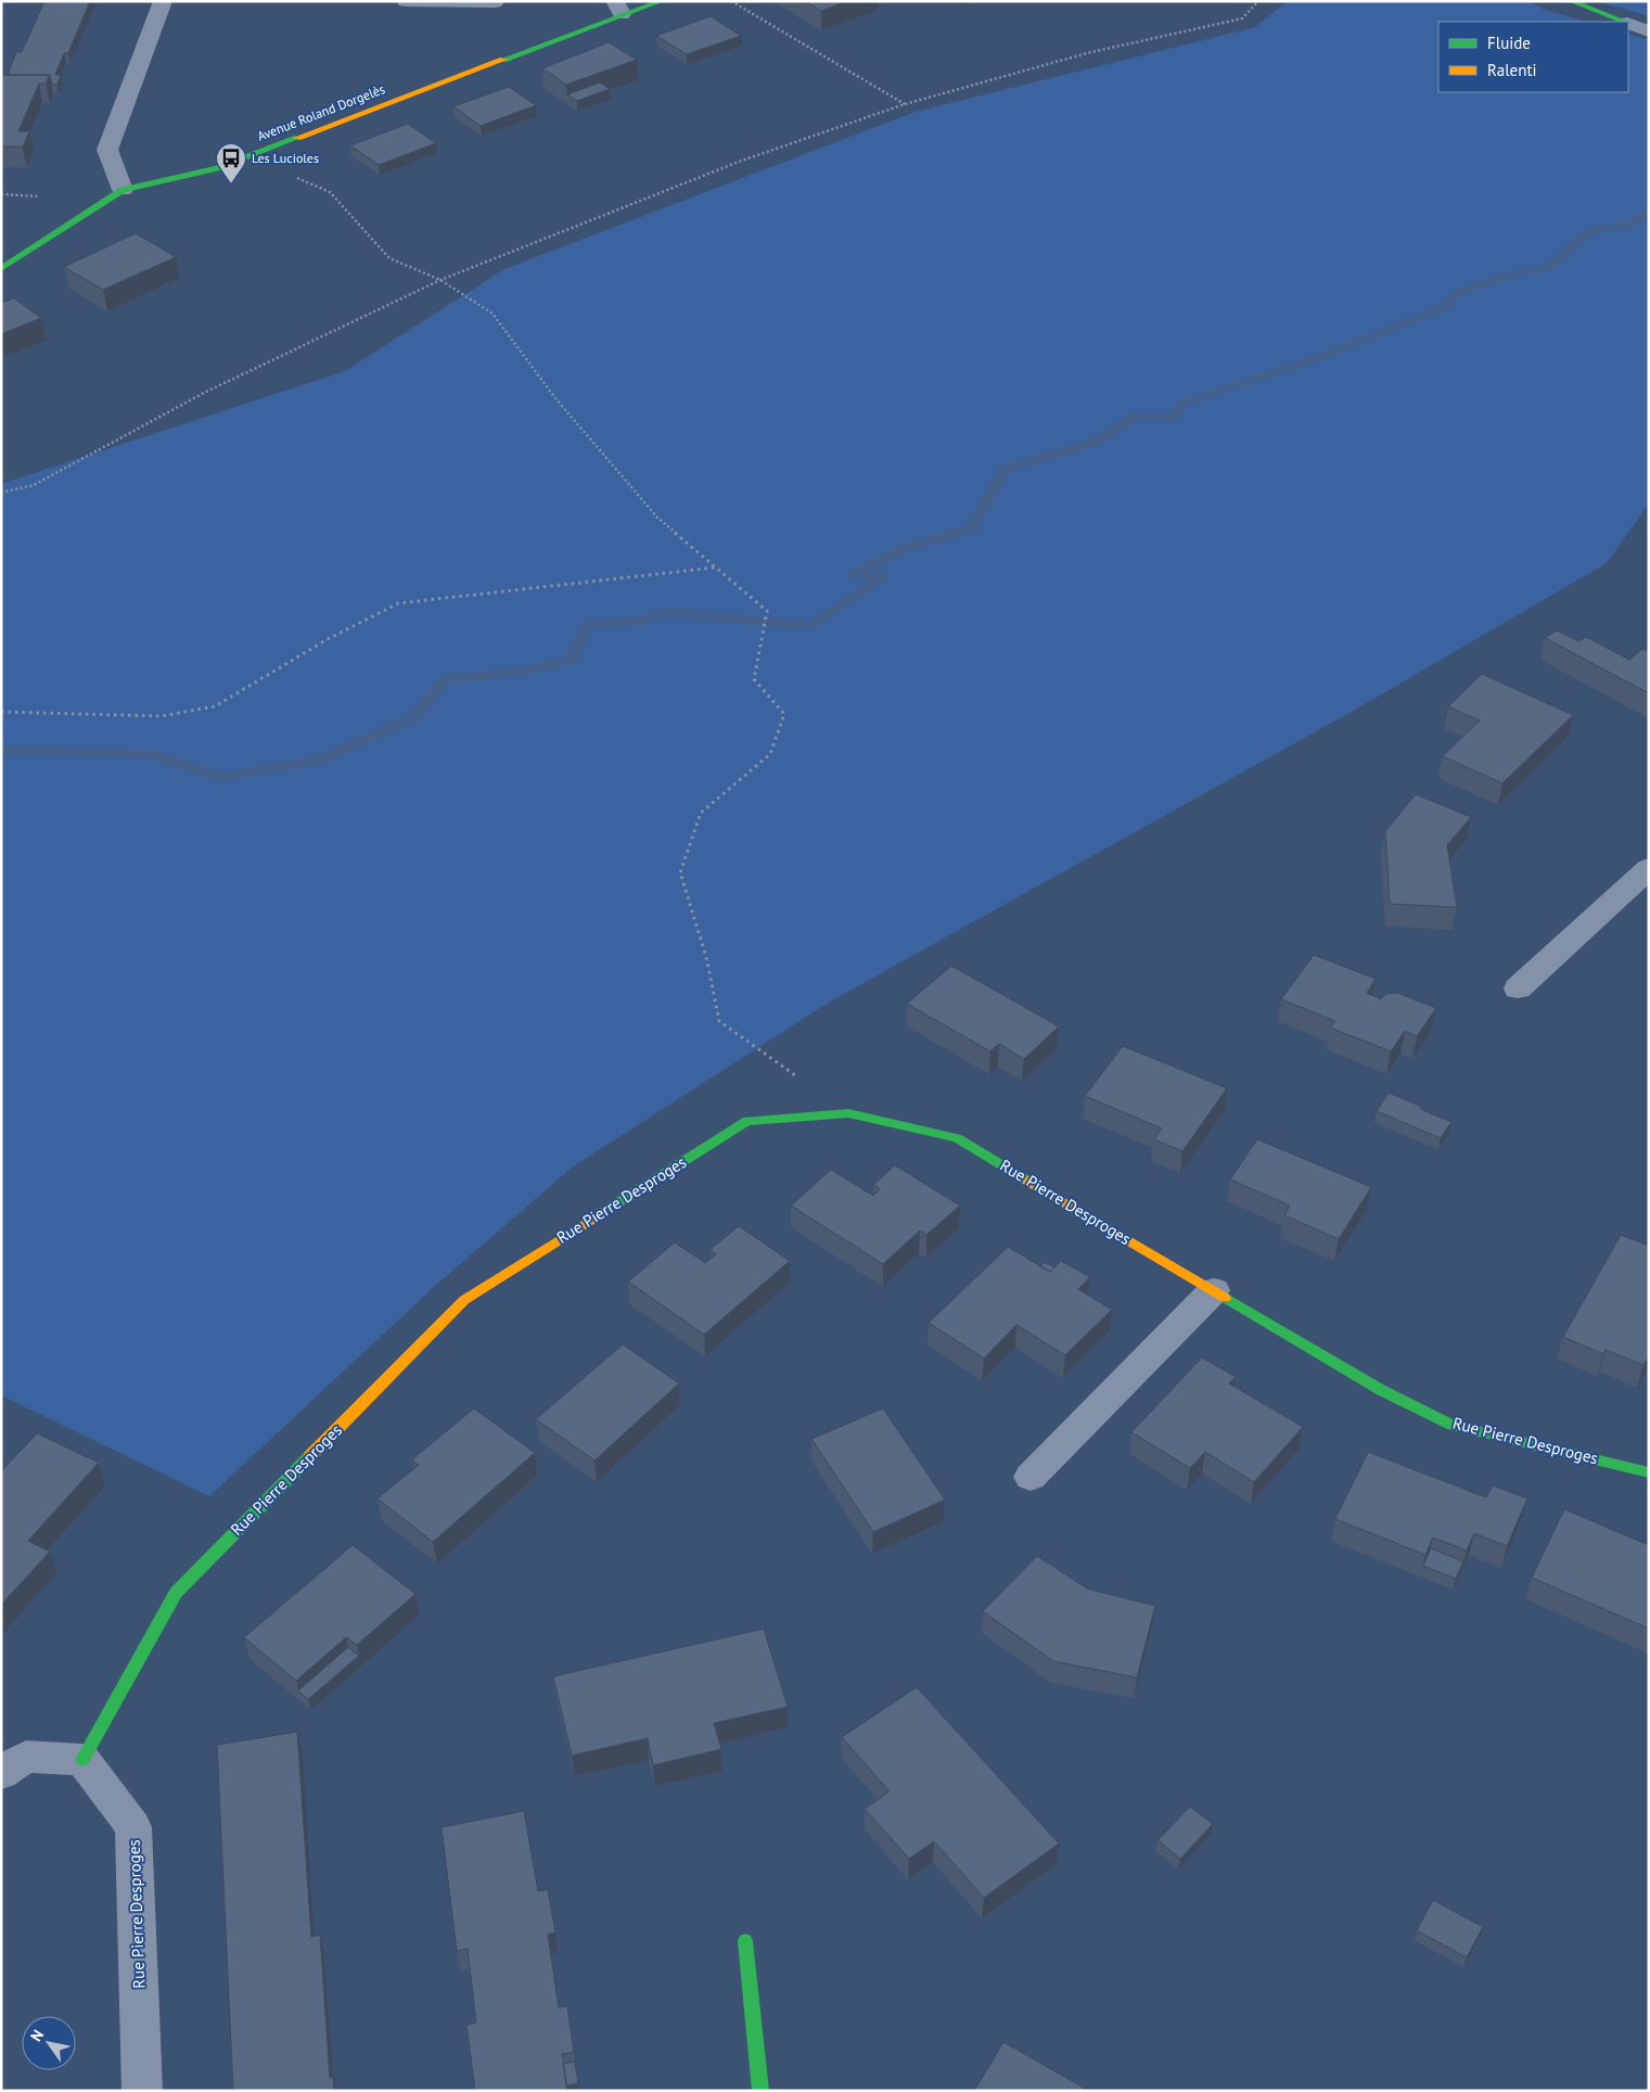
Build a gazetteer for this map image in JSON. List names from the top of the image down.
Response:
{
  "streets": {
    "street": ["Avenue Roland Dorgelès", "Rue Pierre Desproges"]
  },
  "places": {
    "bus stop": ["Les Lucioles"]
  },
  "legend": ["Fluide", "Ralenti"],
  "north": "top left"
}
